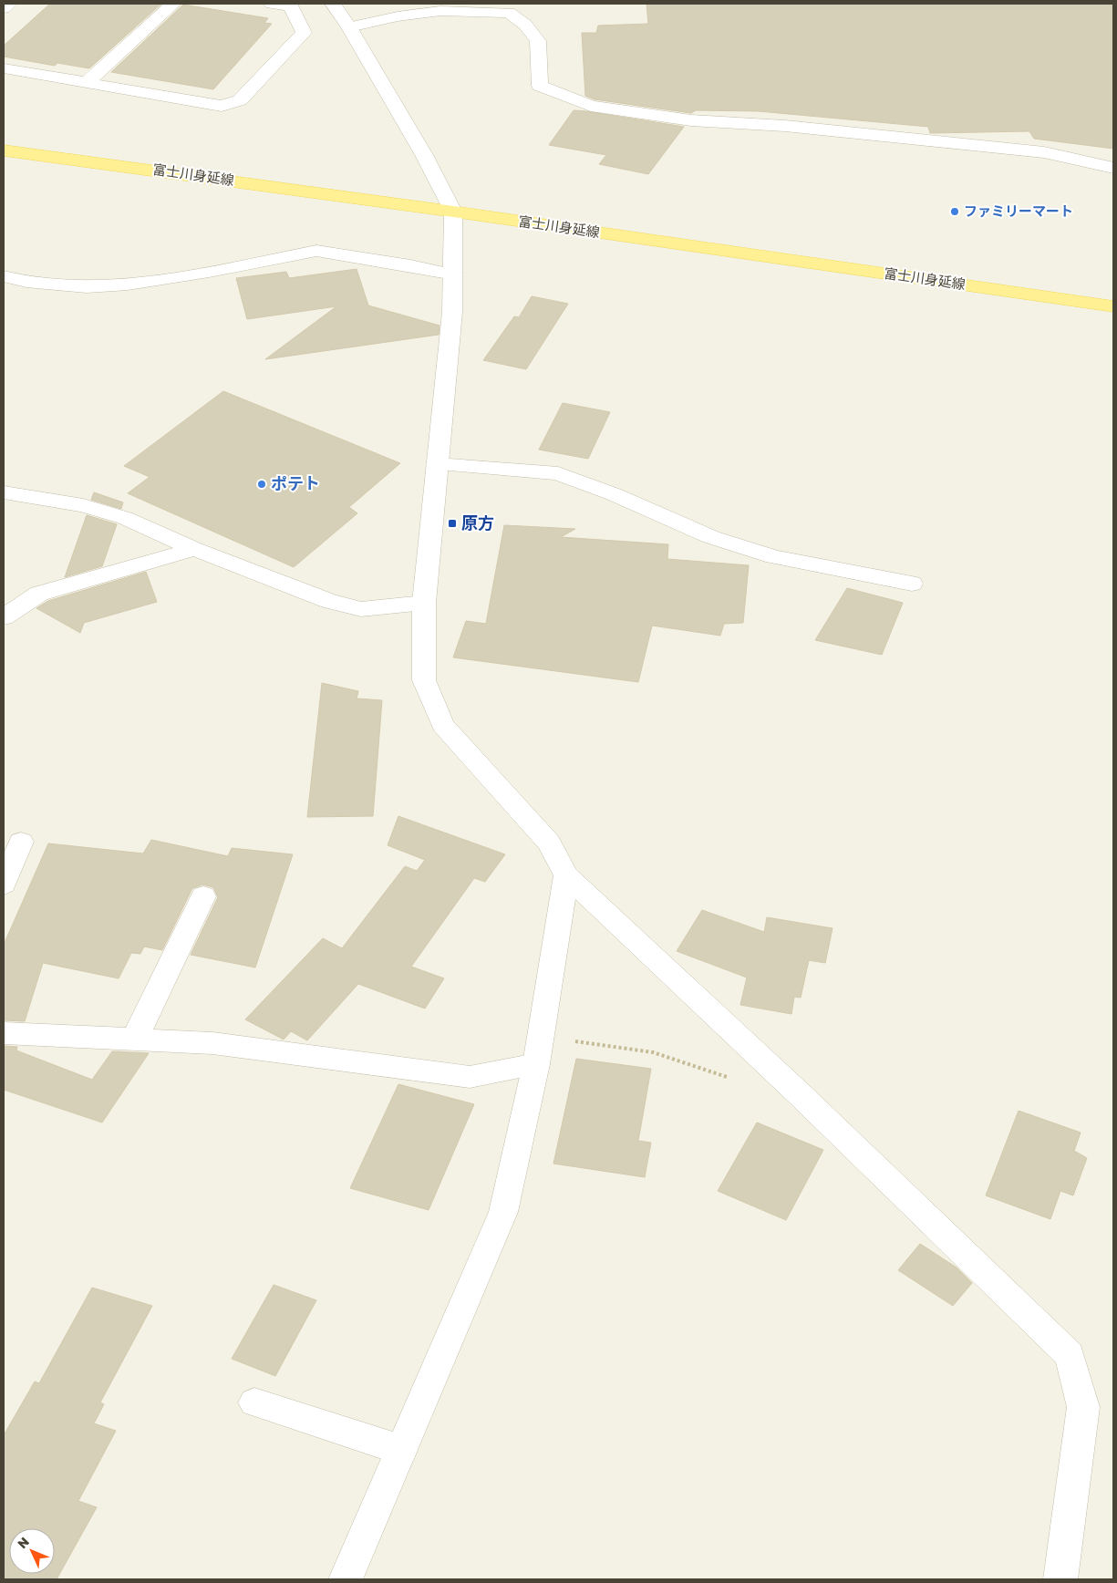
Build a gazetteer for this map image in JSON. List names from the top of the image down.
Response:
{
  "streets": {
    "main road": ["富士川身延線"]
  },
  "places": {
    "other": ["ファミリーマート", "ポテト"],
    "transit": ["原方"]
  },
  "north": "top left"
}
